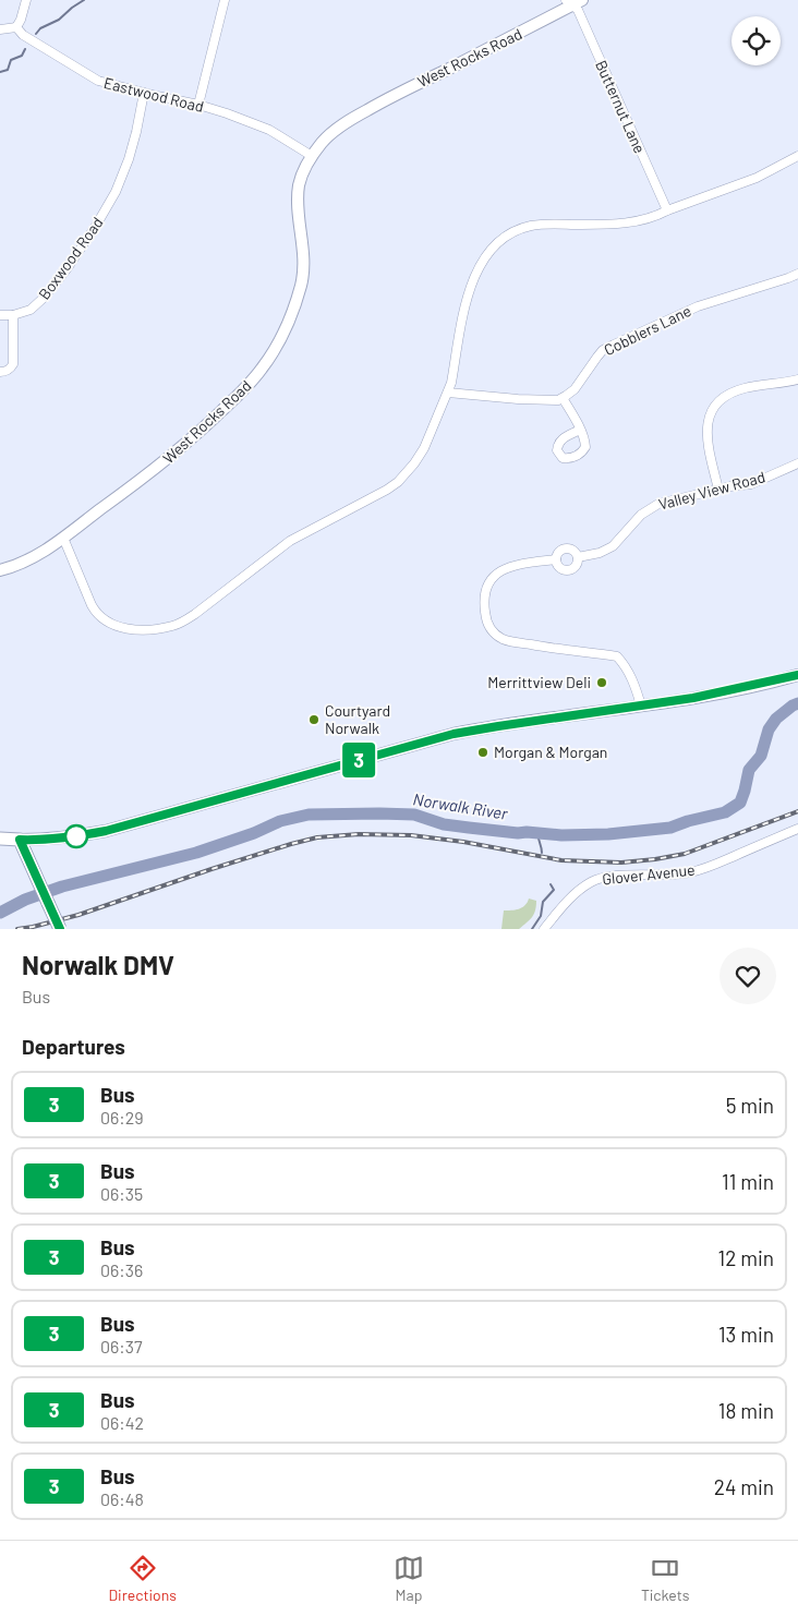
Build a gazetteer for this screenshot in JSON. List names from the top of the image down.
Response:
{
  "streets": {
    "main road": ["West Rocks Road"],
    "street": [
      "Eastwood Road",
      "Butternut Lane",
      "Boxwood Road",
      "Cobblers Lane",
      "Valley View Road",
      "Glover Avenue"
    ]
  },
  "crossings": [
    ["West Rocks Road", "Eastwood Road"],
    ["West Rocks Road", "Butternut Lane"],
    ["Eastwood Road", "Boxwood Road"]
  ],
  "water": ["Norwalk River"],
  "places": ["Merrittview Deli", "Courtyard Norwalk", "Morgan & Morgan"],
  "lines": ["bus line 3"],
  "page": {
    "on_map": "3",
    "heading": [
      ["Norwalk DMV", "Bus"],
      "Departures"
    ],
    "list": [
      {
        "mark": "3",
        "name": "Bus",
        "note": "06:29",
        "value": "5 min"
      },
      {
        "mark": "3",
        "name": "Bus",
        "note": "06:35",
        "value": "11 min"
      },
      {
        "mark": "3",
        "name": "Bus",
        "note": "06:36",
        "value": "12 min"
      },
      {
        "mark": "3",
        "name": "Bus",
        "note": "06:37",
        "value": "13 min"
      },
      {
        "mark": "3",
        "name": "Bus",
        "note": "06:42",
        "value": "18 min"
      },
      {
        "mark": "3",
        "name": "Bus",
        "note": "06:48",
        "value": "24 min"
      }
    ],
    "tabs": ["Directions", "Map", "Tickets"]
  }
}
